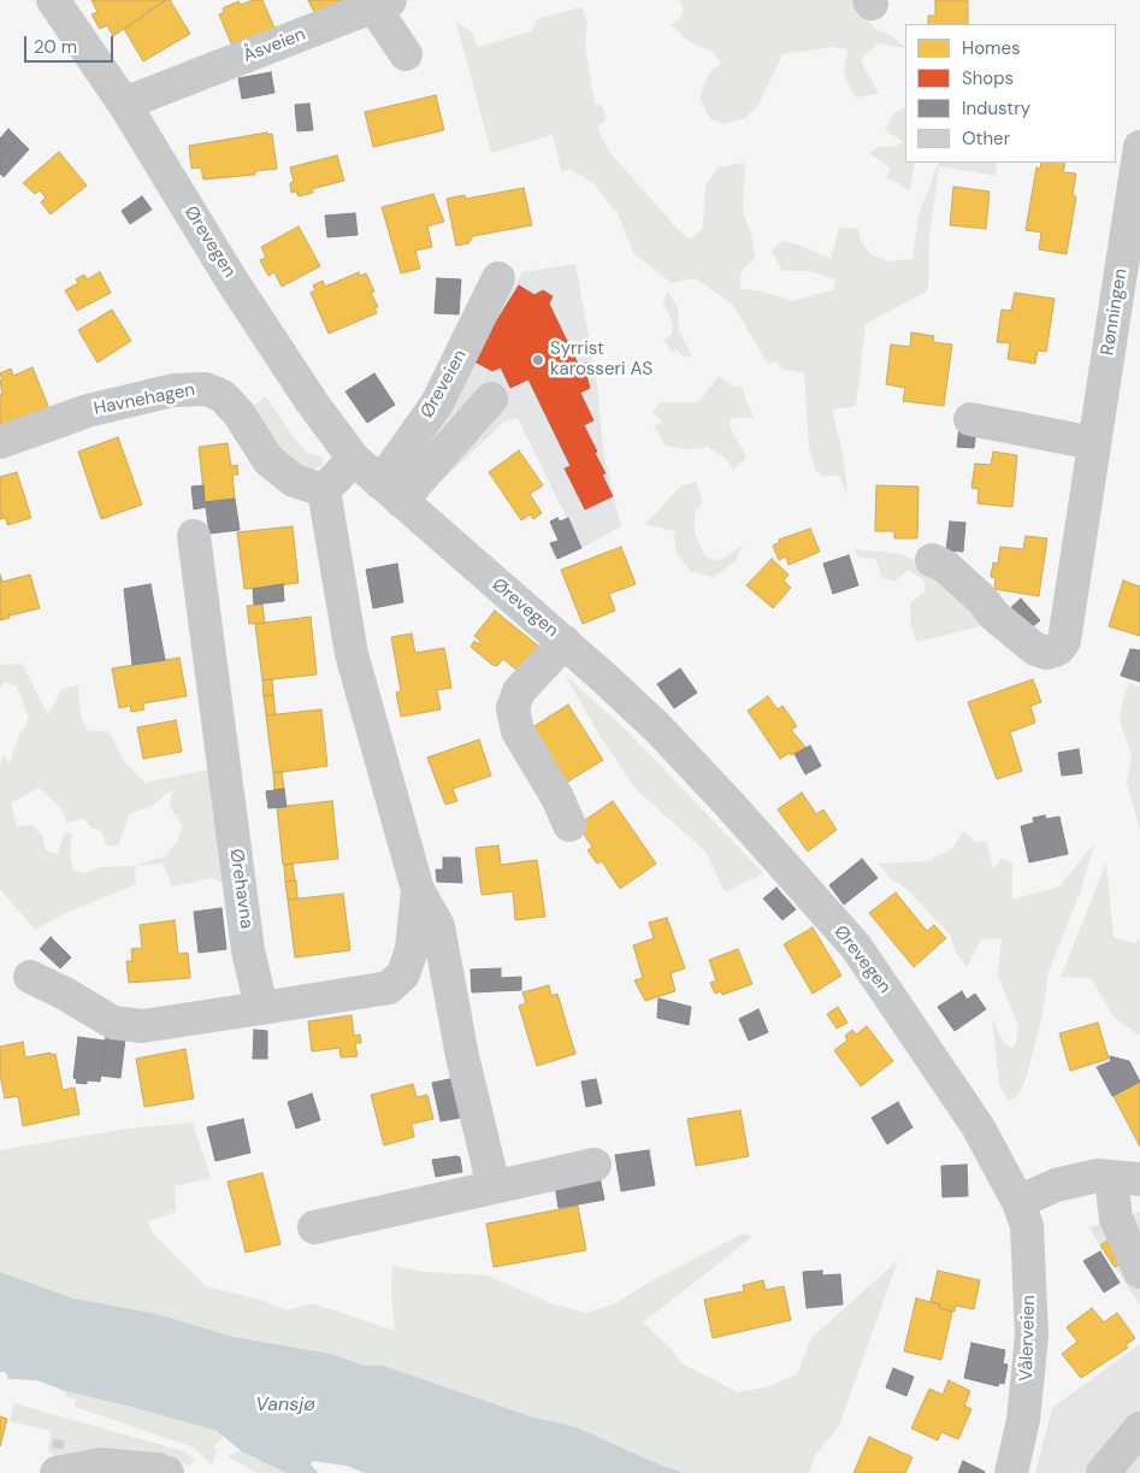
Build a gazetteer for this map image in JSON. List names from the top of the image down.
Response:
{
  "streets": {
    "street": [
      "Åsveien",
      "Ørevegen",
      "Rønningen",
      "Øreveien",
      "Havnehagen",
      "Ørehavna",
      "Vålerveien"
    ]
  },
  "crossings": [
    ["Åsveien", "Ørevegen"],
    ["Ørevegen", "Øreveien"],
    ["Ørevegen", "Vålerveien"]
  ],
  "water": ["Vansjø"],
  "places": ["Syrrist karosseri AS"],
  "legend": [
    "Homes",
    "Shops",
    "Industry",
    "Other"
  ],
  "scale_bar": "20 m"
}
